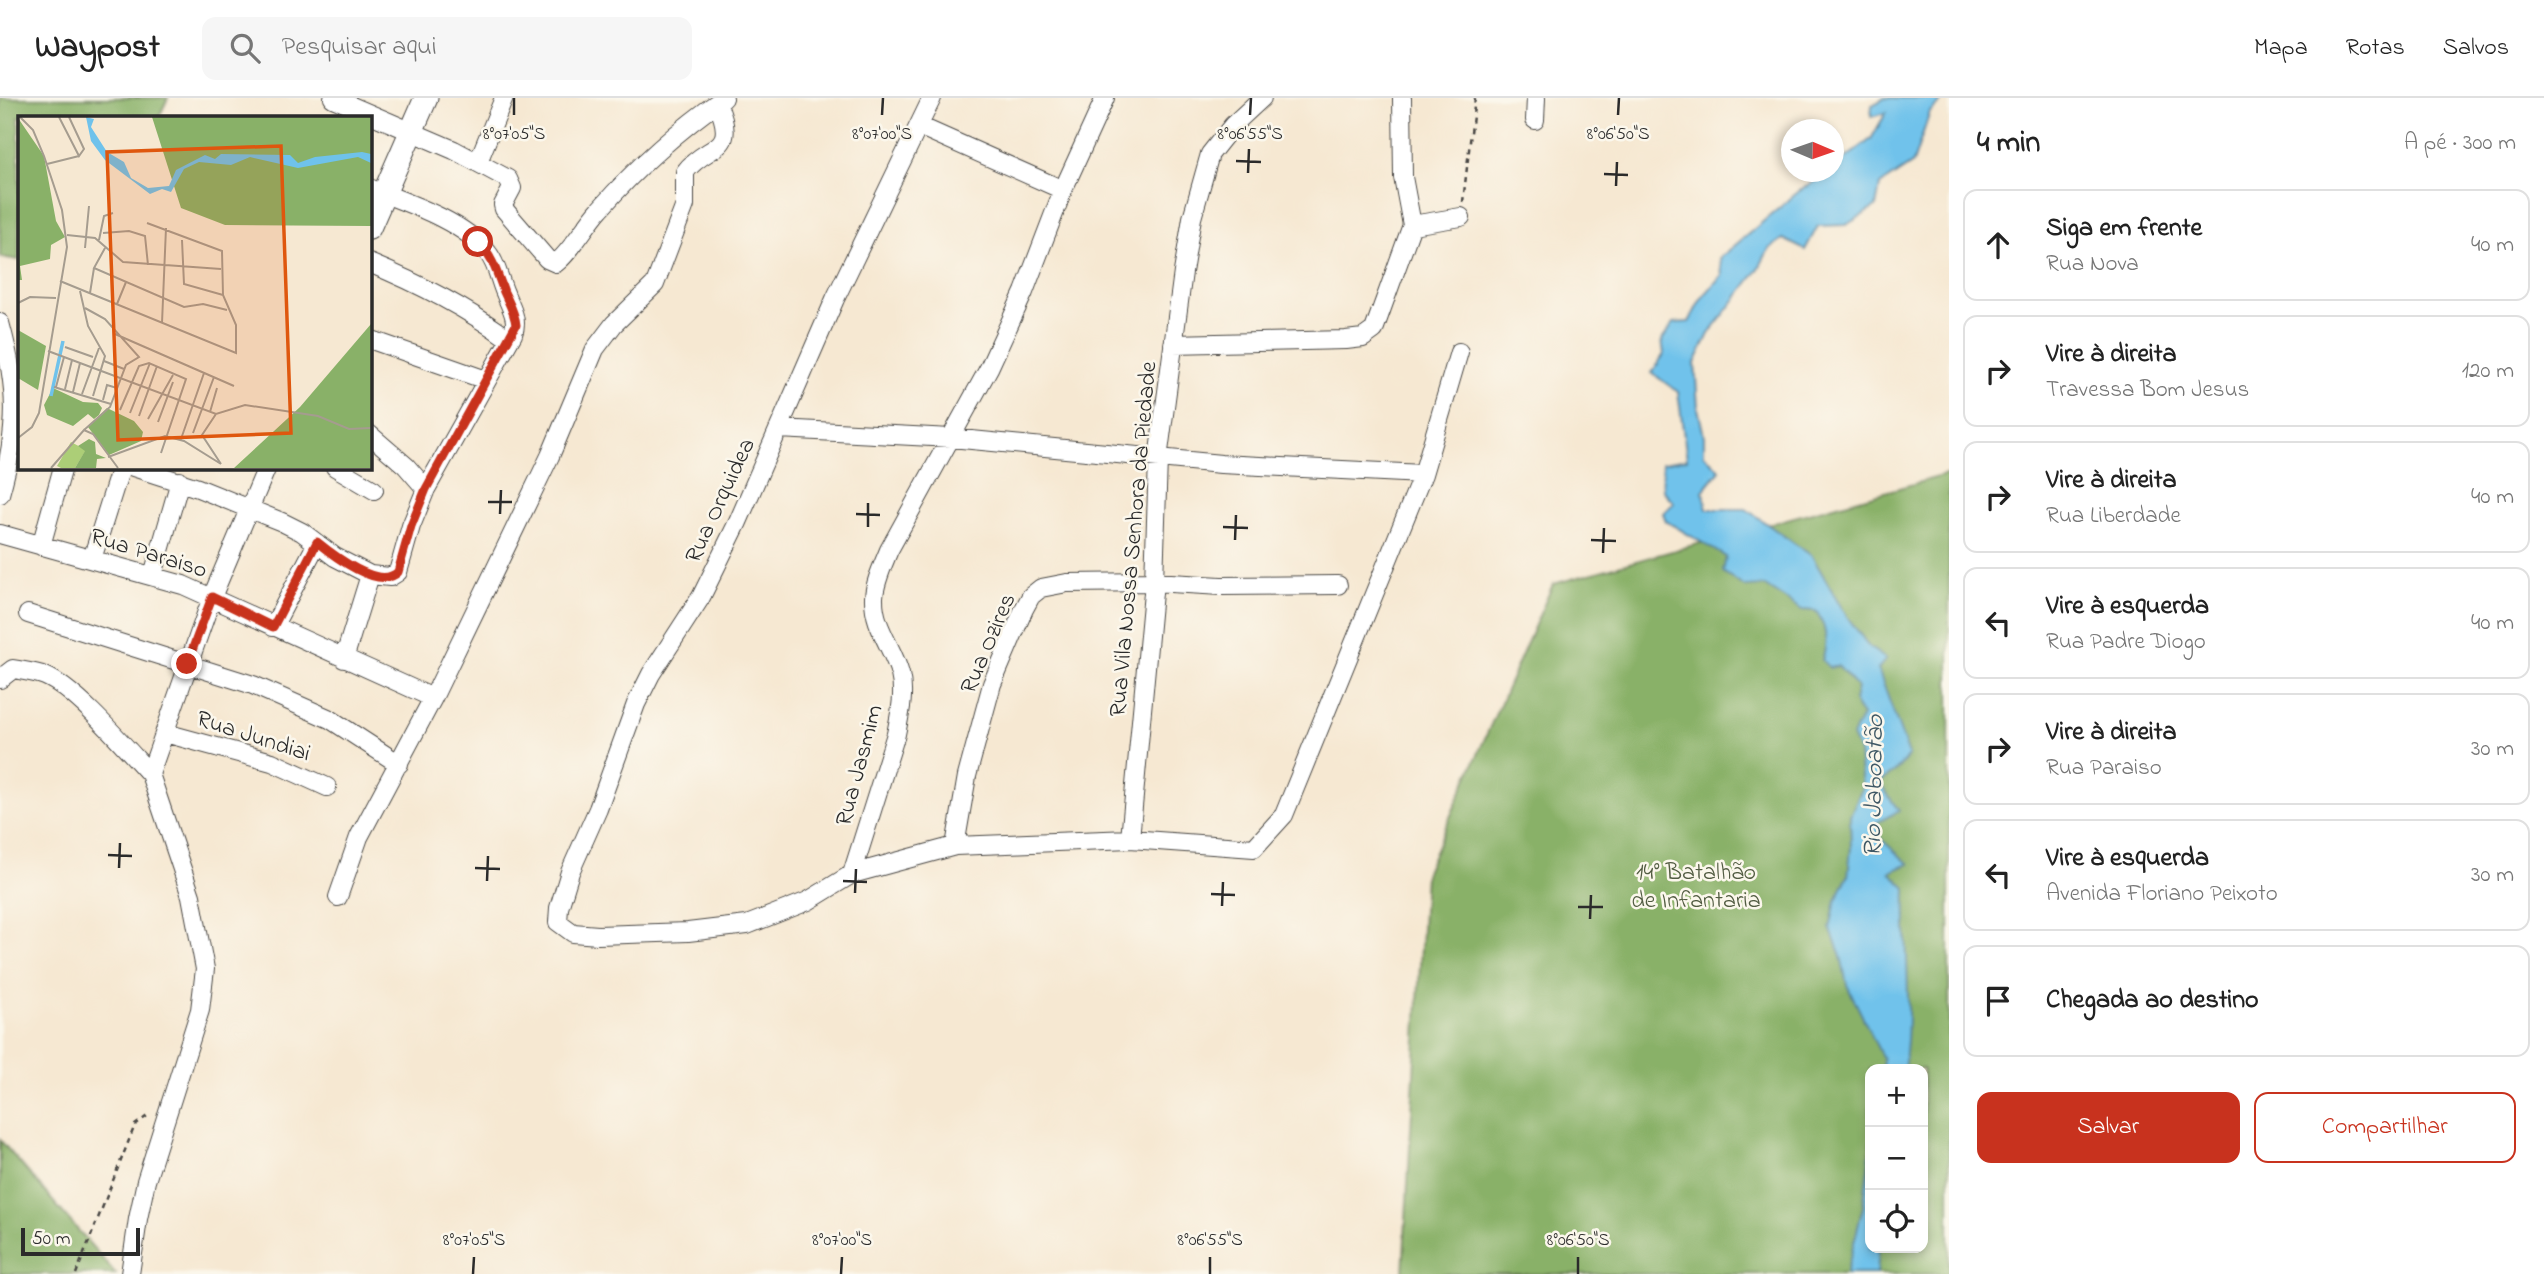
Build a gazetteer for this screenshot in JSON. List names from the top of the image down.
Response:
{
  "streets": {
    "street": [
      "Rua Orquidea",
      "Rua Vila Nossa Senhora da Piedade",
      "Rua Paraiso",
      "Rua Ozires",
      "Rua Jundiai",
      "Rua Jasmim"
    ]
  },
  "crossings": [
    ["Rua Orquidea", "Rua Jasmim"],
    ["Rua Vila Nossa Senhora da Piedade", "Rua Ozires"]
  ],
  "water": ["Rio Jaboatão"],
  "parks": ["14° Batalhão de Infantaria"],
  "scale_bar": "50 m",
  "north": "right",
  "page": {
    "header": "Waypost",
    "search": "Pesquisar aqui",
    "nav": ["Mapa", "Rotas", "Salvos"],
    "heading": ["4 min", "A pé · 300 m"],
    "list": [
      ["Siga em frente", "Rua Nova", "40 m"],
      ["Vire à direita", "Travessa Bom Jesus", "120 m"],
      ["Vire à direita", "Rua Liberdade", "40 m"],
      ["Vire à esquerda", "Rua Padre Diogo", "40 m"],
      ["Vire à direita", "Rua Paraiso", "30 m"],
      ["Vire à esquerda", "Avenida Floriano Peixoto", "30 m"],
      "Chegada ao destino"
    ],
    "map_buttons": ["+", "−"],
    "buttons": ["Salvar", "Compartilhar"],
    "scale": "50 m"
  },
  "coordinates": [
    "8°07'05\"S",
    "8°07'00\"S",
    "8°06'55\"S",
    "8°06'50\"S"
  ]
}
